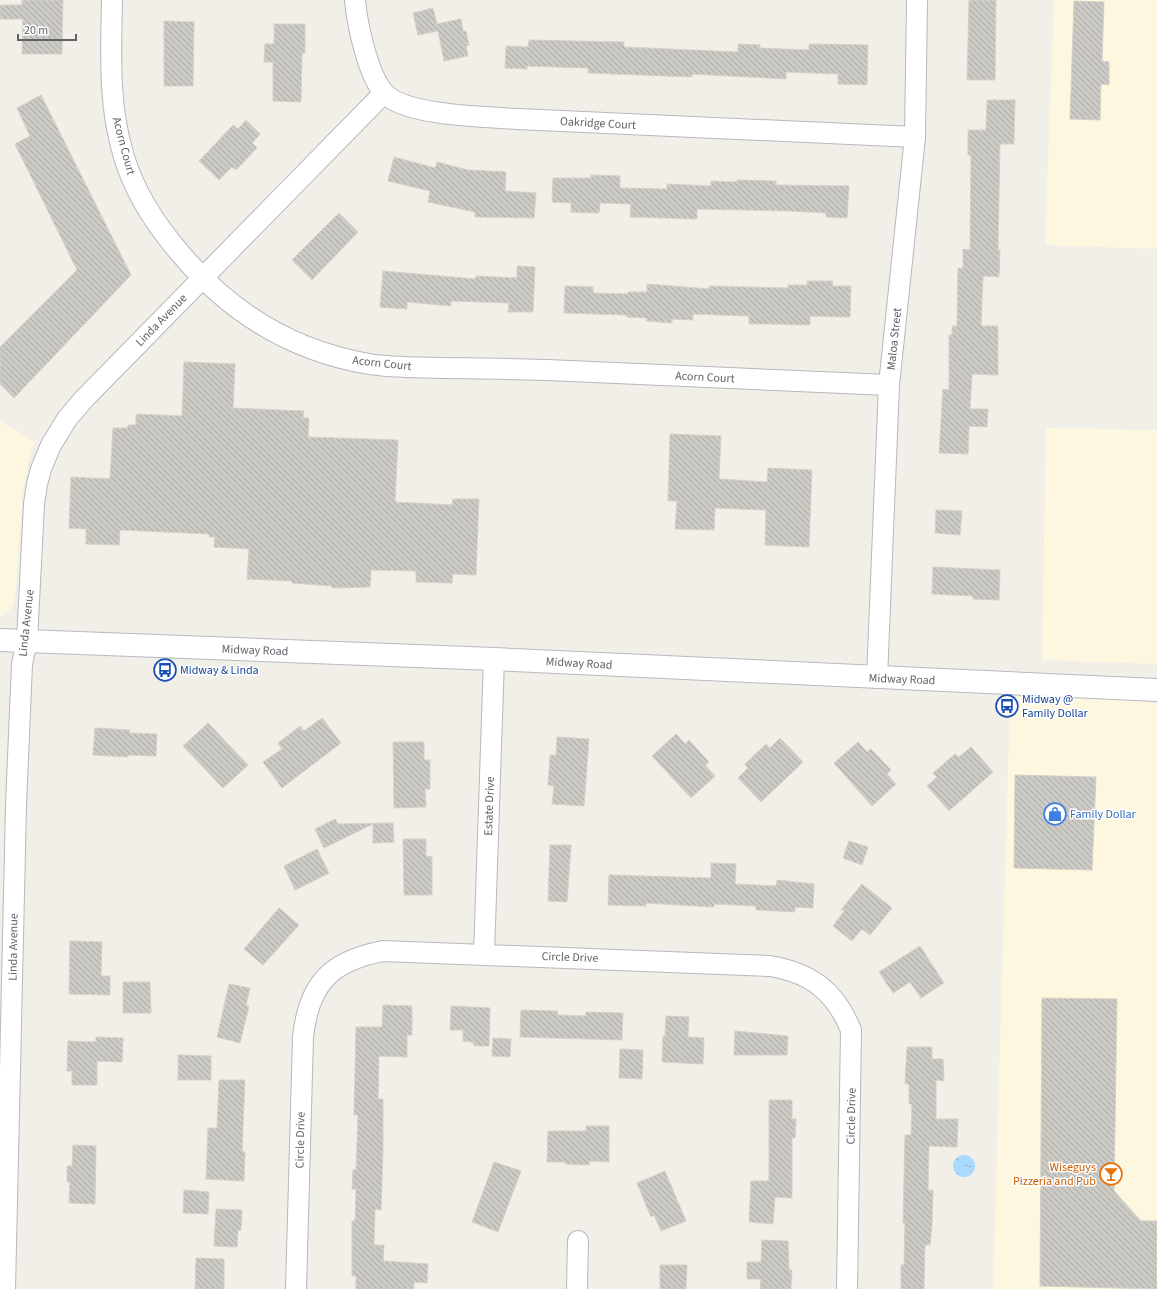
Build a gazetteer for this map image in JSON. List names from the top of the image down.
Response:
{
  "streets": {
    "main road": ["Midway Road"],
    "street": [
      "Oakridge Court",
      "Acorn Court",
      "Linda Avenue",
      "Maloa Street",
      "Estate Drive",
      "Circle Drive"
    ]
  },
  "crossings": [
    ["Oakridge Court", "Linda Avenue"],
    ["Oakridge Court", "Maloa Street"],
    ["Acorn Court", "Linda Avenue"],
    ["Acorn Court", "Maloa Street"],
    ["Linda Avenue", "Midway Road"],
    ["Maloa Street", "Midway Road"],
    ["Midway Road", "Estate Drive"],
    ["Estate Drive", "Circle Drive"]
  ],
  "places": {
    "bus stop": ["Midway & Linda", "Midway @ Family Dollar"],
    "shop": ["Family Dollar"],
    "bar": ["Wiseguys Pizzeria and Pub"]
  },
  "scale_bar": "20 m"
}
